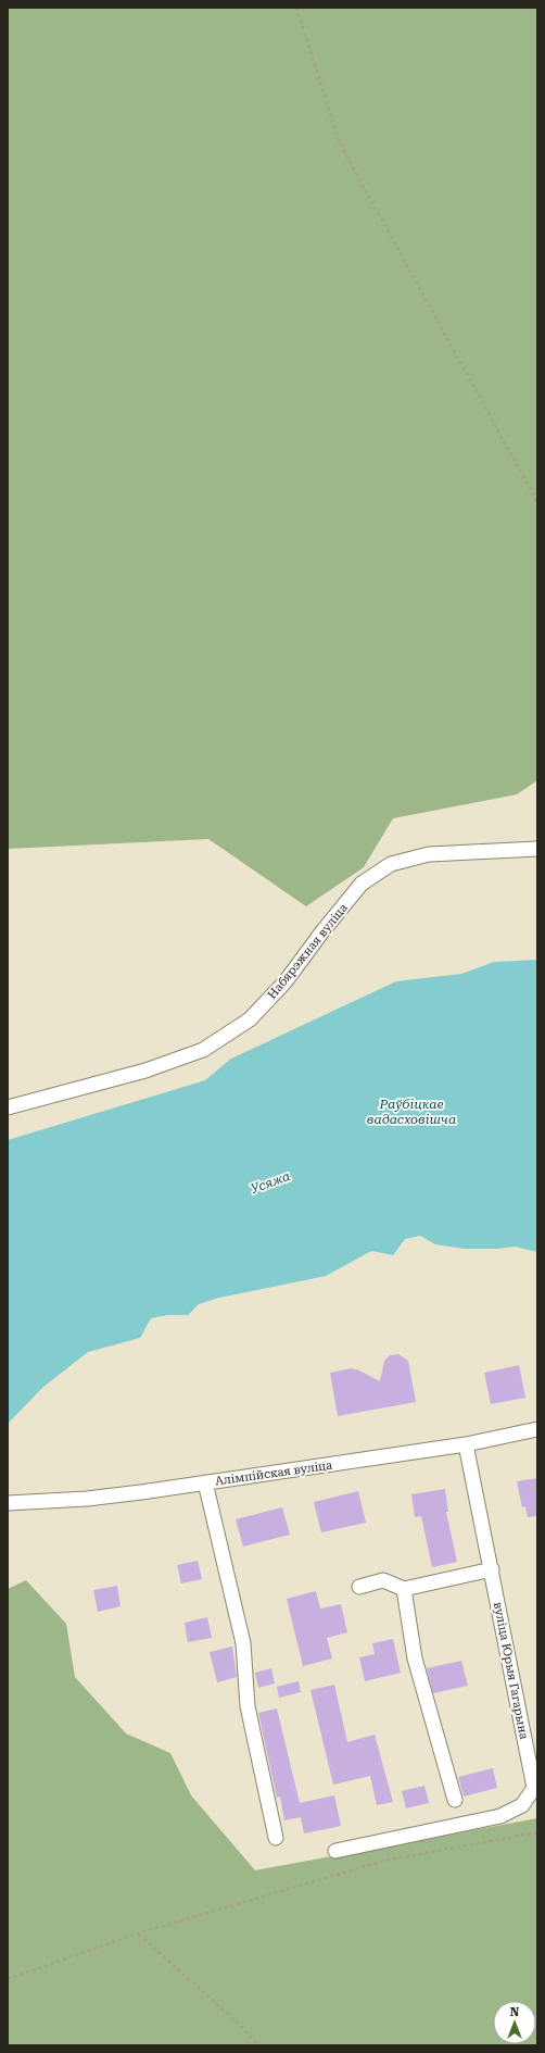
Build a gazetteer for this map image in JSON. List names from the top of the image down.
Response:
{
  "streets": {
    "street": ["Набярэжная вуліца", "Алімпійская вуліца", "вуліца Юрыя Гагарына"]
  },
  "crossings": [
    ["Алімпійская вуліца", "вуліца Юрыя Гагарына"]
  ],
  "water": ["Раўбіцкае вадасховішча", "Усяжа"],
  "north": "top"
}
